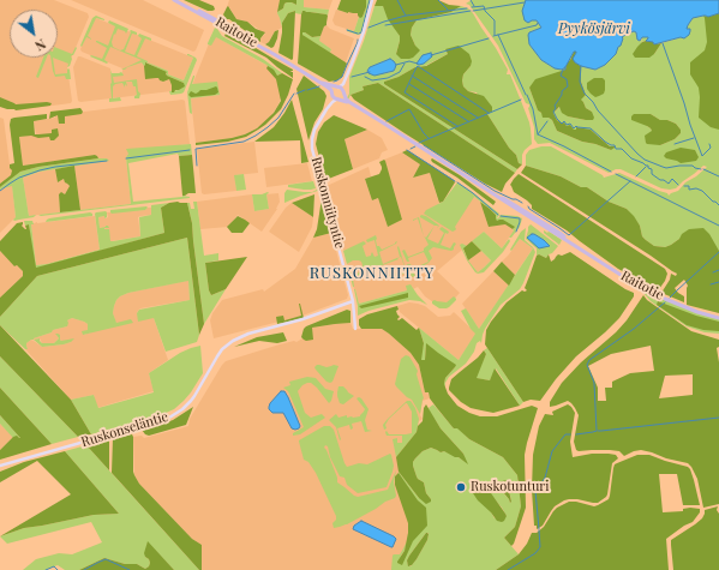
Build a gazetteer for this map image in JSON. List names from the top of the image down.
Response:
{
  "streets": {
    "main road": ["Raitotie"],
    "street": ["Ruskonniityntie", "Ruskonseläntie"]
  },
  "crossings": [
    ["Raitotie", "Ruskonniityntie"],
    ["Ruskonniityntie", "Ruskonseläntie"]
  ],
  "districts": ["RUSKONNIITTY"],
  "water": ["Pyykösjärvi"],
  "places": ["Ruskotunturi"],
  "north": "bottom right"
}
